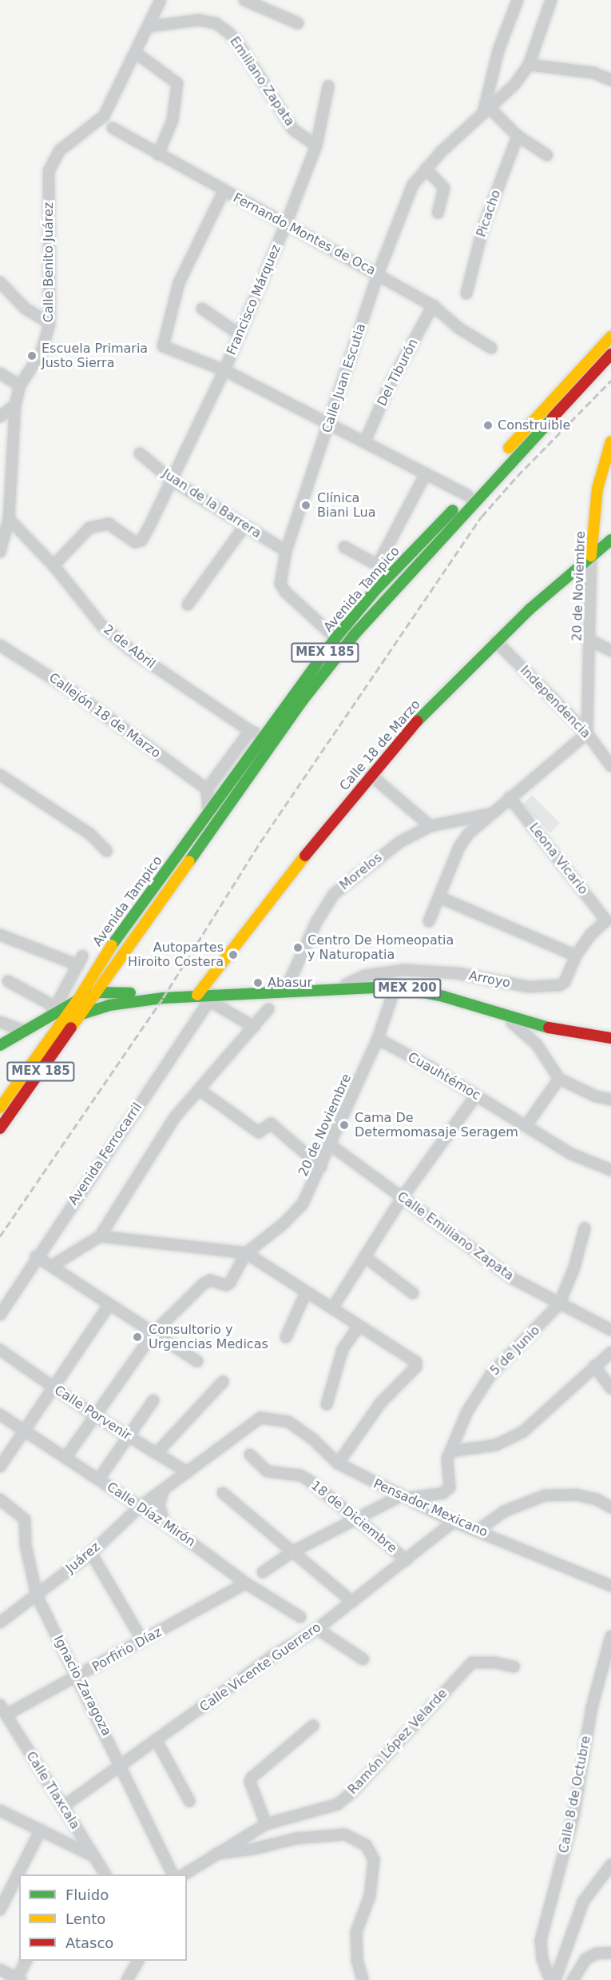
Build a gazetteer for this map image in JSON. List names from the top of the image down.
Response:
{
  "streets": {
    "main road": [
      "20 de Noviembre",
      "Avenida Tampico",
      "MEX 185",
      "Calle 18 de Marzo",
      "MEX 200"
    ],
    "street": [
      "Emiliano Zapata",
      "Picacho",
      "Fernando Montes de Oca",
      "Calle Benito Juárez",
      "Francisco Márquez",
      "Del Tiburón",
      "Calle Juan Escutia",
      "Juan de la Barrera",
      "2 de Abril",
      "Independencia",
      "Callejón 18 de Marzo",
      "Leona Vicario",
      "Morelos",
      "Arroyo",
      "Cuauhtémoc",
      "Avenida Ferrocarril",
      "Calle Emiliano Zapata",
      "5 de Junio",
      "Calle Porvenir",
      "Pensador Mexicano",
      "Calle Díaz Mirón",
      "18 de Diciembre",
      "Juárez",
      "Porfirio Díaz",
      "Calle Vicente Guerrero",
      "Ignacio Zaragoza",
      "Ramón López Velarde",
      "Calle Tlaxcala",
      "Calle 8 de Octubre"
    ]
  },
  "crossings": [
    ["Emiliano Zapata", "Calle Benito Juárez"],
    ["Emiliano Zapata", "Francisco Márquez"],
    ["Fernando Montes de Oca", "Francisco Márquez"],
    ["Fernando Montes de Oca", "Del Tiburón"],
    ["Fernando Montes de Oca", "Calle Juan Escutia"],
    ["Calle Benito Juárez", "2 de Abril"],
    ["Francisco Márquez", "Juan de la Barrera"],
    ["Francisco Márquez", "2 de Abril"],
    ["Calle Juan Escutia", "Juan de la Barrera"],
    ["Calle Juan Escutia", "Avenida Tampico"],
    ["20 de Noviembre", "Independencia"],
    ["20 de Noviembre", "Calle 18 de Marzo"],
    ["20 de Noviembre", "MEX 200"],
    ["20 de Noviembre", "Cuauhtémoc"],
    ["20 de Noviembre", "Calle Emiliano Zapata"],
    ["20 de Noviembre", "Calle Porvenir"],
    ["20 de Noviembre", "Calle Díaz Mirón"],
    ["Avenida Tampico", "MEX 185"],
    ["Avenida Tampico", "MEX 200"],
    ["MEX 185", "MEX 200"],
    ["Independencia", "Calle 18 de Marzo"],
    ["Calle 18 de Marzo", "MEX 200"],
    ["Leona Vicario", "Arroyo"],
    ["Morelos", "MEX 200"],
    ["Arroyo", "MEX 200"],
    ["MEX 200", "Avenida Ferrocarril"],
    ["Calle Emiliano Zapata", "5 de Junio"],
    ["5 de Junio", "Pensador Mexicano"],
    ["Calle Porvenir", "Juárez"],
    ["Pensador Mexicano", "Juárez"],
    ["Pensador Mexicano", "Calle Vicente Guerrero"],
    ["Calle Díaz Mirón", "Juárez"],
    ["Calle Díaz Mirón", "Porfirio Díaz"],
    ["18 de Diciembre", "Calle Vicente Guerrero"],
    ["Juárez", "Ignacio Zaragoza"],
    ["Porfirio Díaz", "Ignacio Zaragoza"],
    ["Porfirio Díaz", "Calle Tlaxcala"],
    ["Calle Vicente Guerrero", "Ignacio Zaragoza"],
    ["Calle Vicente Guerrero", "Calle Tlaxcala"]
  ],
  "places": [
    "Escuela Primaria Justo Sierra",
    "Construible",
    "Clínica Biani Lua",
    "Centro De Homeopatia y Naturopatia",
    "Autopartes Hiroito Costera",
    "Abasur",
    "Cama De Determomasaje Seragem",
    "Consultorio y Urgencias Medicas"
  ],
  "legend": ["Fluido", "Lento", "Atasco"]
}
